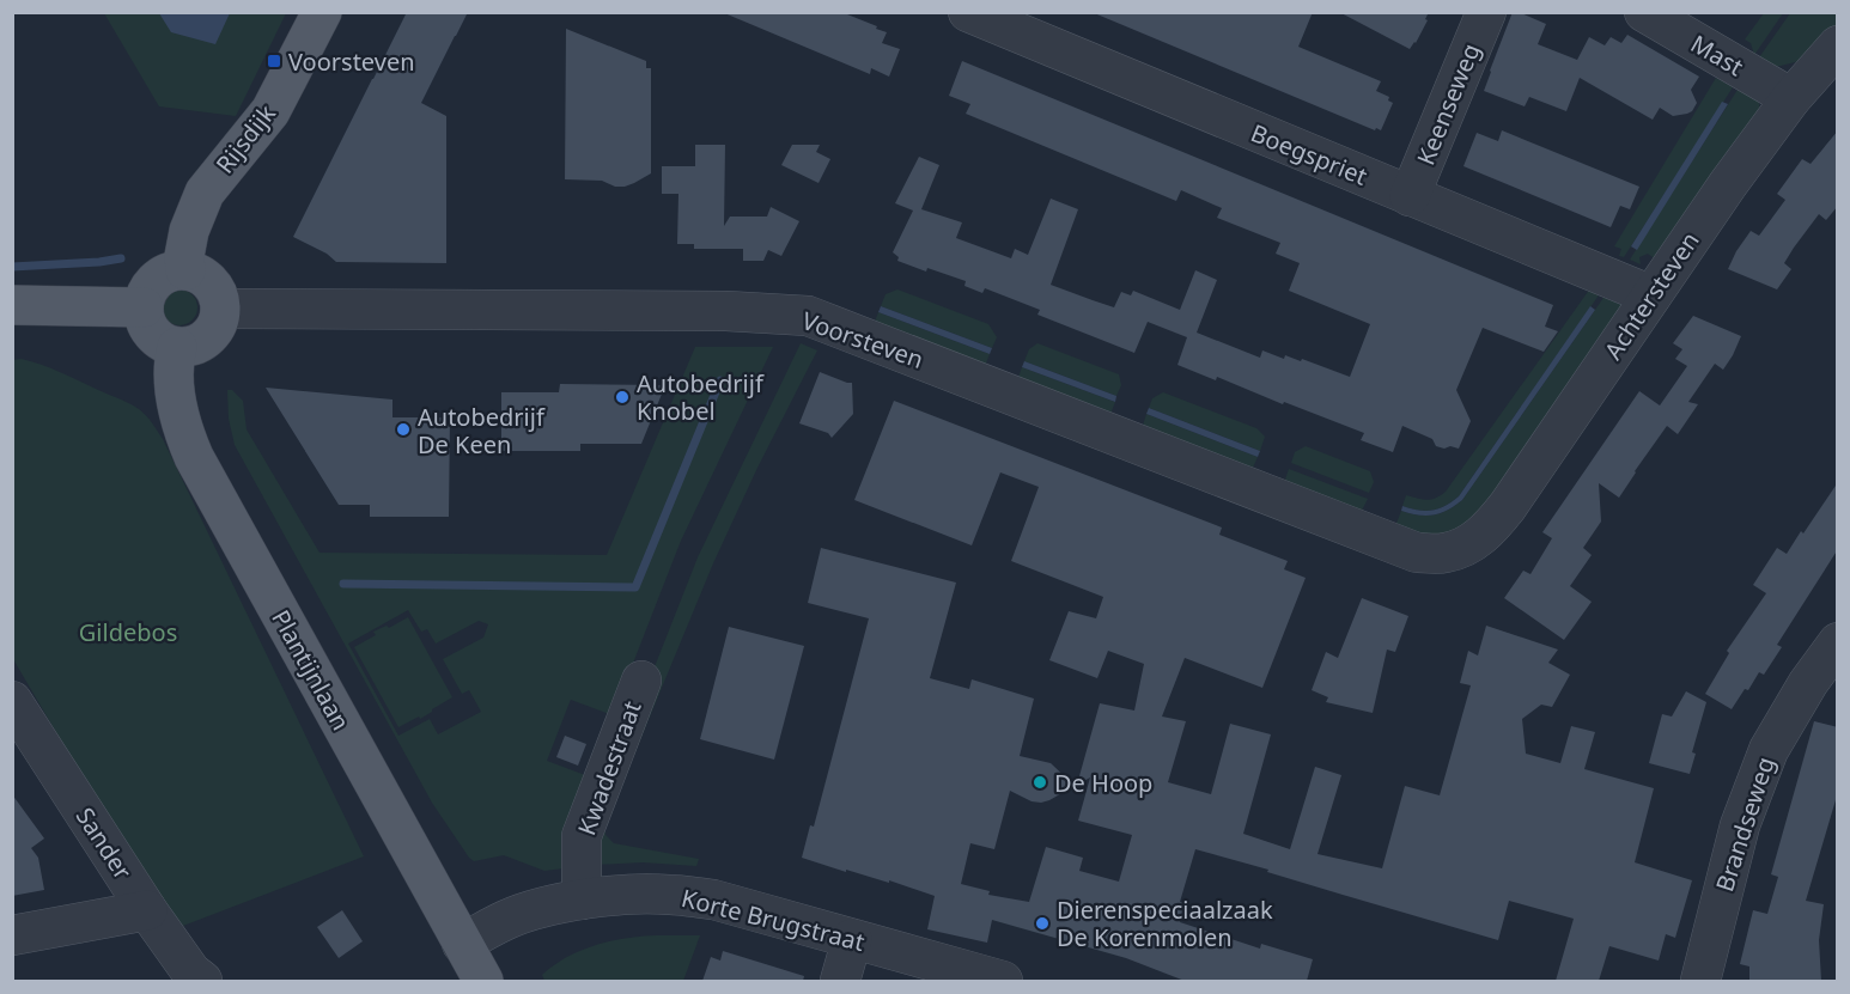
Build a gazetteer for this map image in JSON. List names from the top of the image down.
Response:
{
  "streets": {
    "main road": ["Rijsdijk", "Plantijnlaan"],
    "street": [
      "Mast",
      "Keenseweg",
      "Boegspriet",
      "Achtersteven",
      "Voorsteven",
      "Kwadestraat",
      "Brandseweg",
      "Sander",
      "Korte Brugstraat"
    ]
  },
  "crossings": [
    ["Mast", "Achtersteven"],
    ["Keenseweg", "Boegspriet"],
    ["Rijsdijk", "Voorsteven"],
    ["Rijsdijk", "Plantijnlaan"],
    ["Boegspriet", "Achtersteven"],
    ["Achtersteven", "Voorsteven"],
    ["Voorsteven", "Plantijnlaan"],
    ["Plantijnlaan", "Korte Brugstraat"],
    ["Kwadestraat", "Korte Brugstraat"]
  ],
  "parks": ["Gildebos"],
  "places": {
    "transit": ["Voorsteven"],
    "other": [
      "Autobedrijf Knobel",
      "Autobedrijf De Keen",
      "De Hoop",
      "Dierenspeciaalzaak De Korenmolen"
    ]
  }
}
